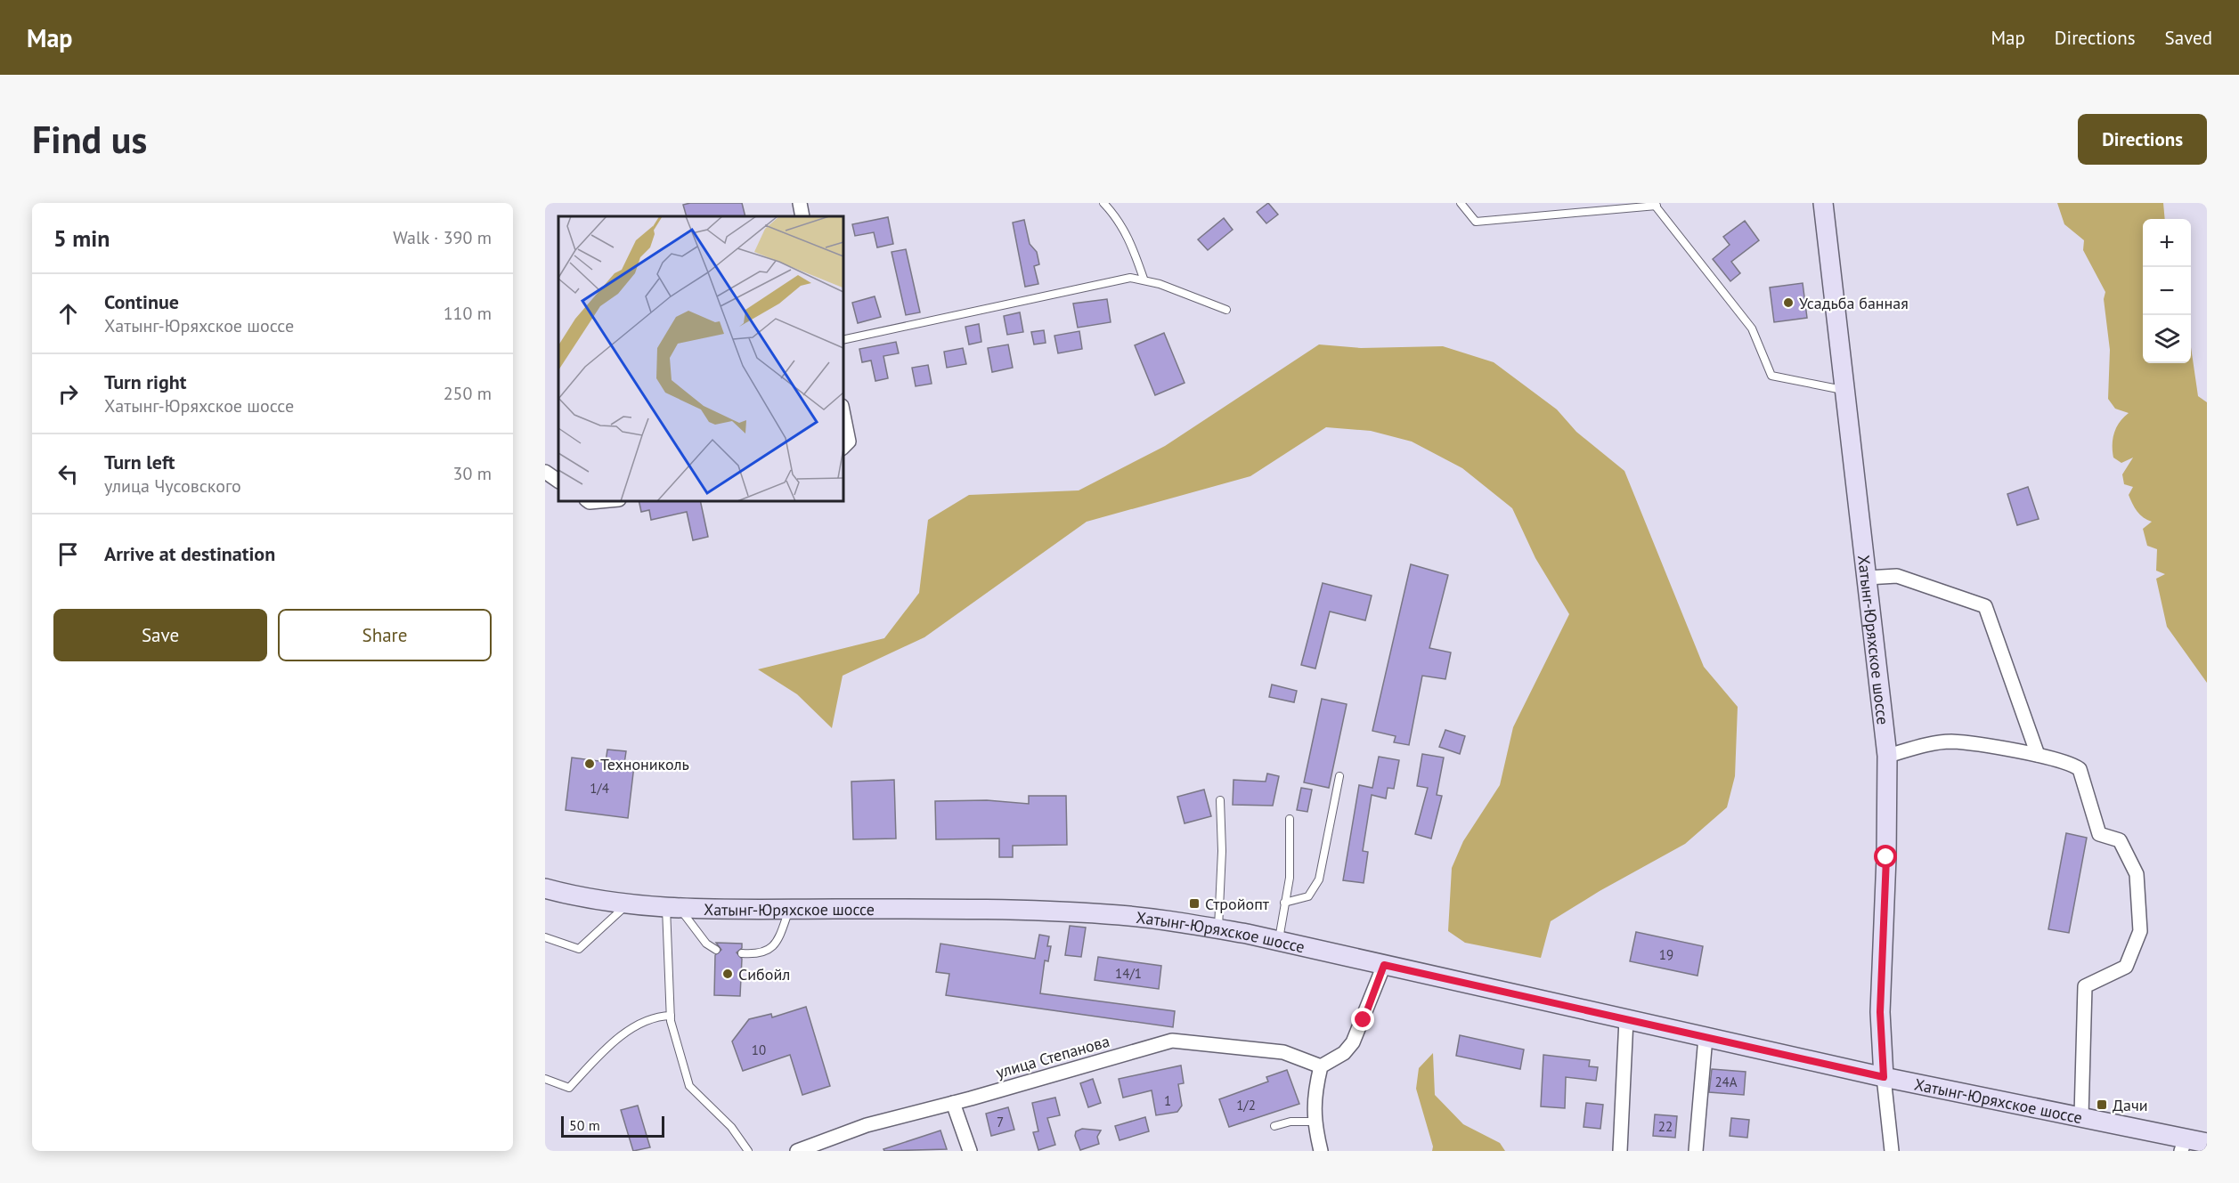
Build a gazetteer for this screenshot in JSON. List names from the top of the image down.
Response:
{
  "streets": {
    "main road": ["Хатынг-Юряхское шоссе"],
    "street": ["улица Степанова"]
  },
  "places": {
    "other": ["Усадьба банная", "Технониколь", "Сибойл"],
    "transit": ["Стройопт", "Дачи"]
  },
  "house_numbers": [
    "1/4",
    "19",
    "14/1",
    "10",
    "24А",
    "1",
    "1/2",
    "7",
    "22"
  ],
  "scale_bar": "50 m",
  "page": {
    "header": "Map",
    "nav": ["Map", "Directions", "Saved"],
    "buttons": [
      "Directions",
      ["Save", "Share"]
    ],
    "title": "Find us",
    "heading": ["5 min", "Walk · 390 m"],
    "map_buttons": ["+", "−"],
    "list": [
      ["Continue", "Хатынг-Юряхское шоссе", "110 m"],
      ["Turn right", "Хатынг-Юряхское шоссе", "250 m"],
      ["Turn left", "улица Чусовского", "30 m"],
      "Arrive at destination"
    ],
    "scale": "50 m"
  }
}
